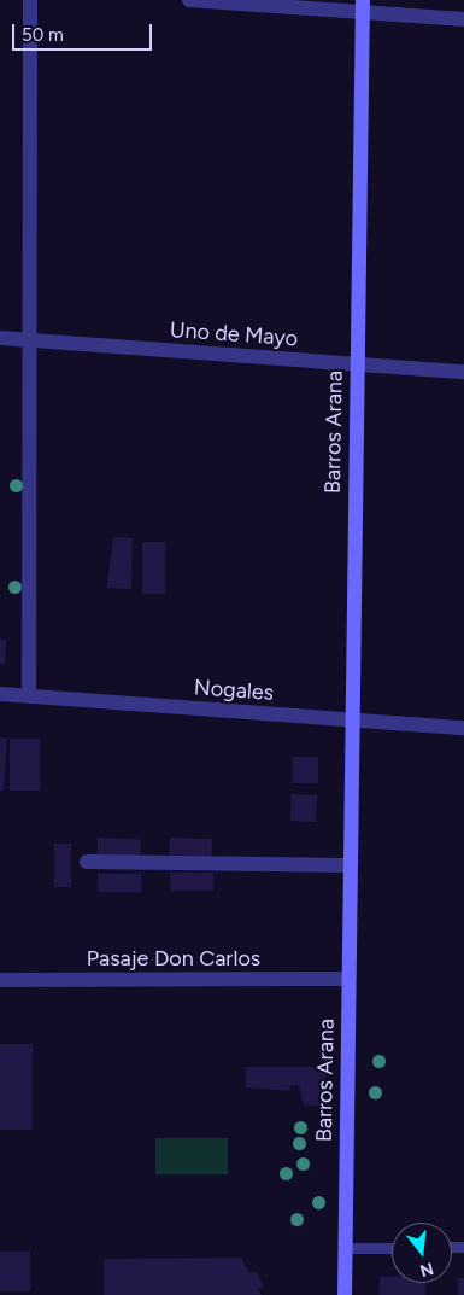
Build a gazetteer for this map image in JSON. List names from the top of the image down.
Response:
{
  "streets": {
    "main road": ["Barros Arana"],
    "street": ["Uno de Mayo", "Nogales", "Pasaje Don Carlos"]
  },
  "crossings": [
    ["Uno de Mayo", "Barros Arana"],
    ["Barros Arana", "Nogales"],
    ["Barros Arana", "Pasaje Don Carlos"]
  ],
  "scale_bar": "50 m",
  "north": "bottom"
}
